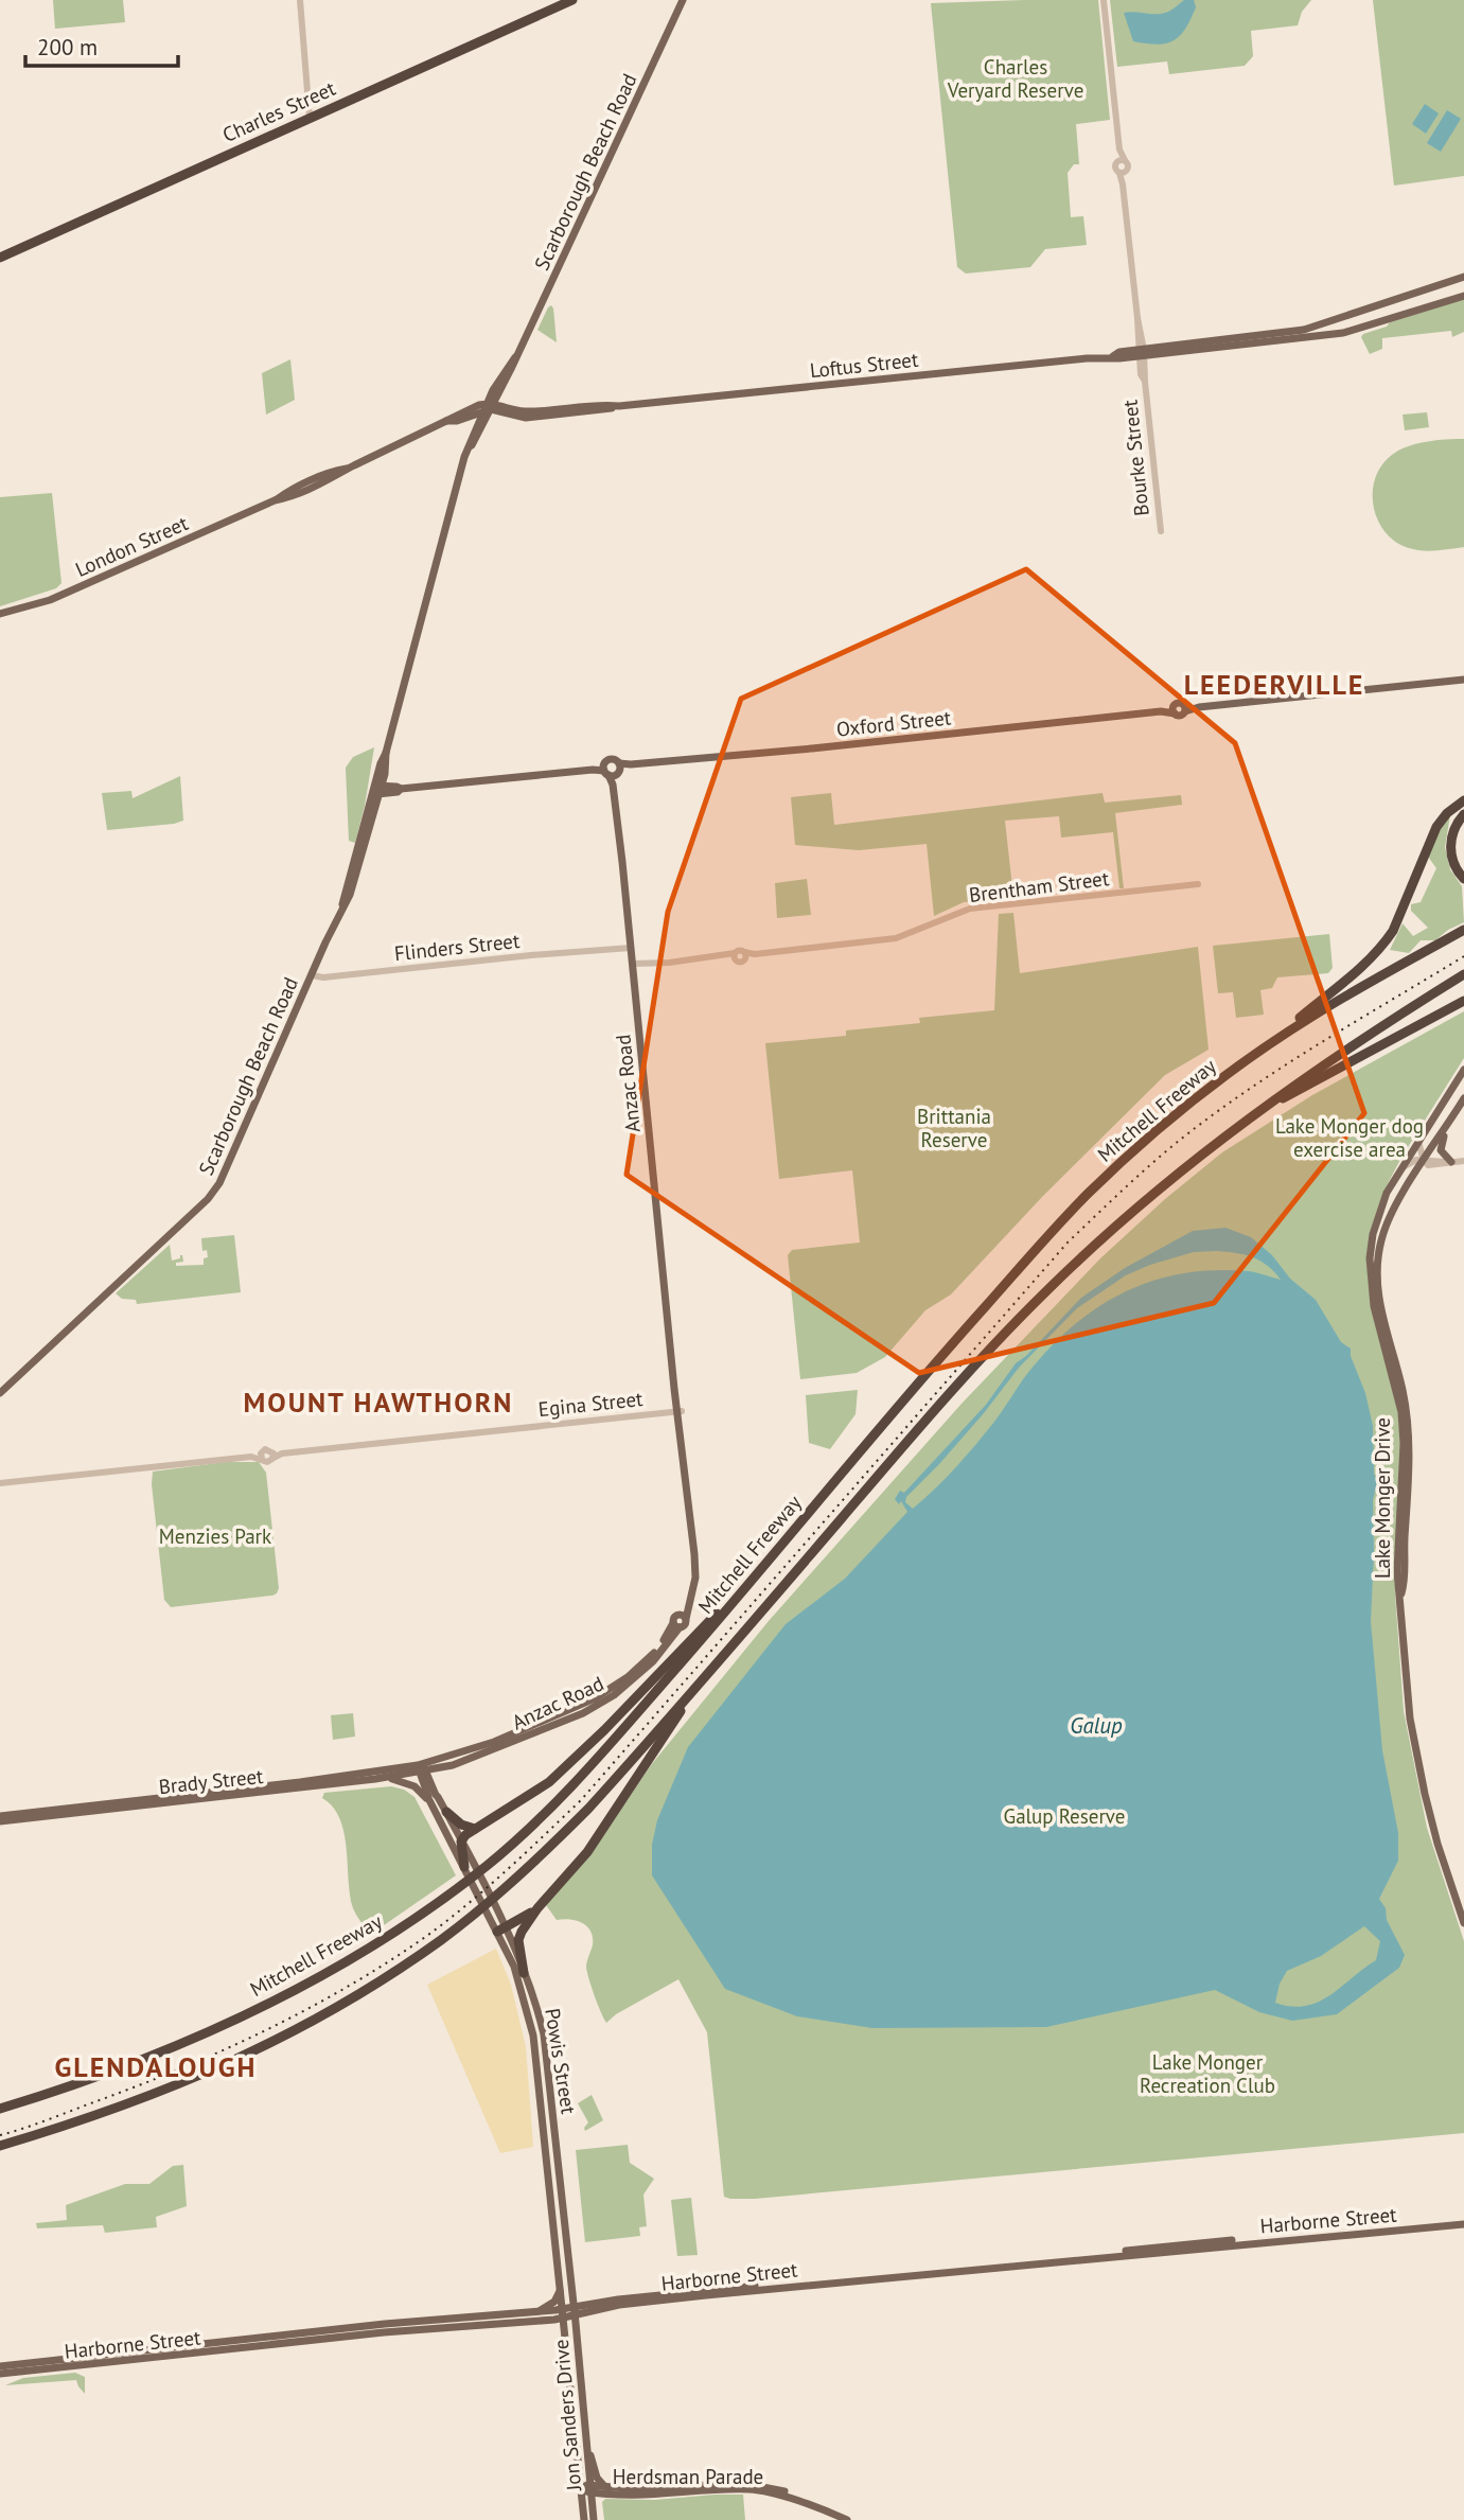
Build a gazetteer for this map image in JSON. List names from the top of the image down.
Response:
{
  "streets": {
    "highway": ["Charles Street", "Mitchell Freeway"],
    "main road": [
      "Scarborough Beach Road",
      "Loftus Street",
      "London Street",
      "Oxford Street",
      "Anzac Road",
      "Lake Monger Drive",
      "Brady Street",
      "Powis Street",
      "Harborne Street",
      "Jon Sanders Drive",
      "Herdsman Parade"
    ],
    "street": [
      "Bourke Street",
      "Brentham Street",
      "Flinders Street",
      "Egina Street"
    ]
  },
  "crossings": [
    ["Scarborough Beach Road", "Loftus Street"],
    ["Scarborough Beach Road", "London Street"],
    ["Scarborough Beach Road", "Flinders Street"],
    ["Loftus Street", "Bourke Street"],
    ["Loftus Street", "London Street"],
    ["Oxford Street", "Anzac Road"],
    ["Brentham Street", "Anzac Road"],
    ["Flinders Street", "Anzac Road"],
    ["Anzac Road", "Egina Street"],
    ["Anzac Road", "Brady Street"],
    ["Anzac Road", "Powis Street"],
    ["Brady Street", "Powis Street"],
    ["Powis Street", "Harborne Street"],
    ["Powis Street", "Jon Sanders Drive"],
    ["Harborne Street", "Jon Sanders Drive"],
    ["Jon Sanders Drive", "Herdsman Parade"]
  ],
  "districts": ["LEEDERVILLE", "MOUNT HAWTHORN", "GLENDALOUGH"],
  "water": ["Galup"],
  "parks": [
    "Charles Veryard Reserve",
    "Brittania Reserve",
    "Lake Monger dog exercise area",
    "Menzies Park",
    "Galup Reserve",
    "Lake Monger Recreation Club"
  ],
  "scale_bar": "200 m"
}
